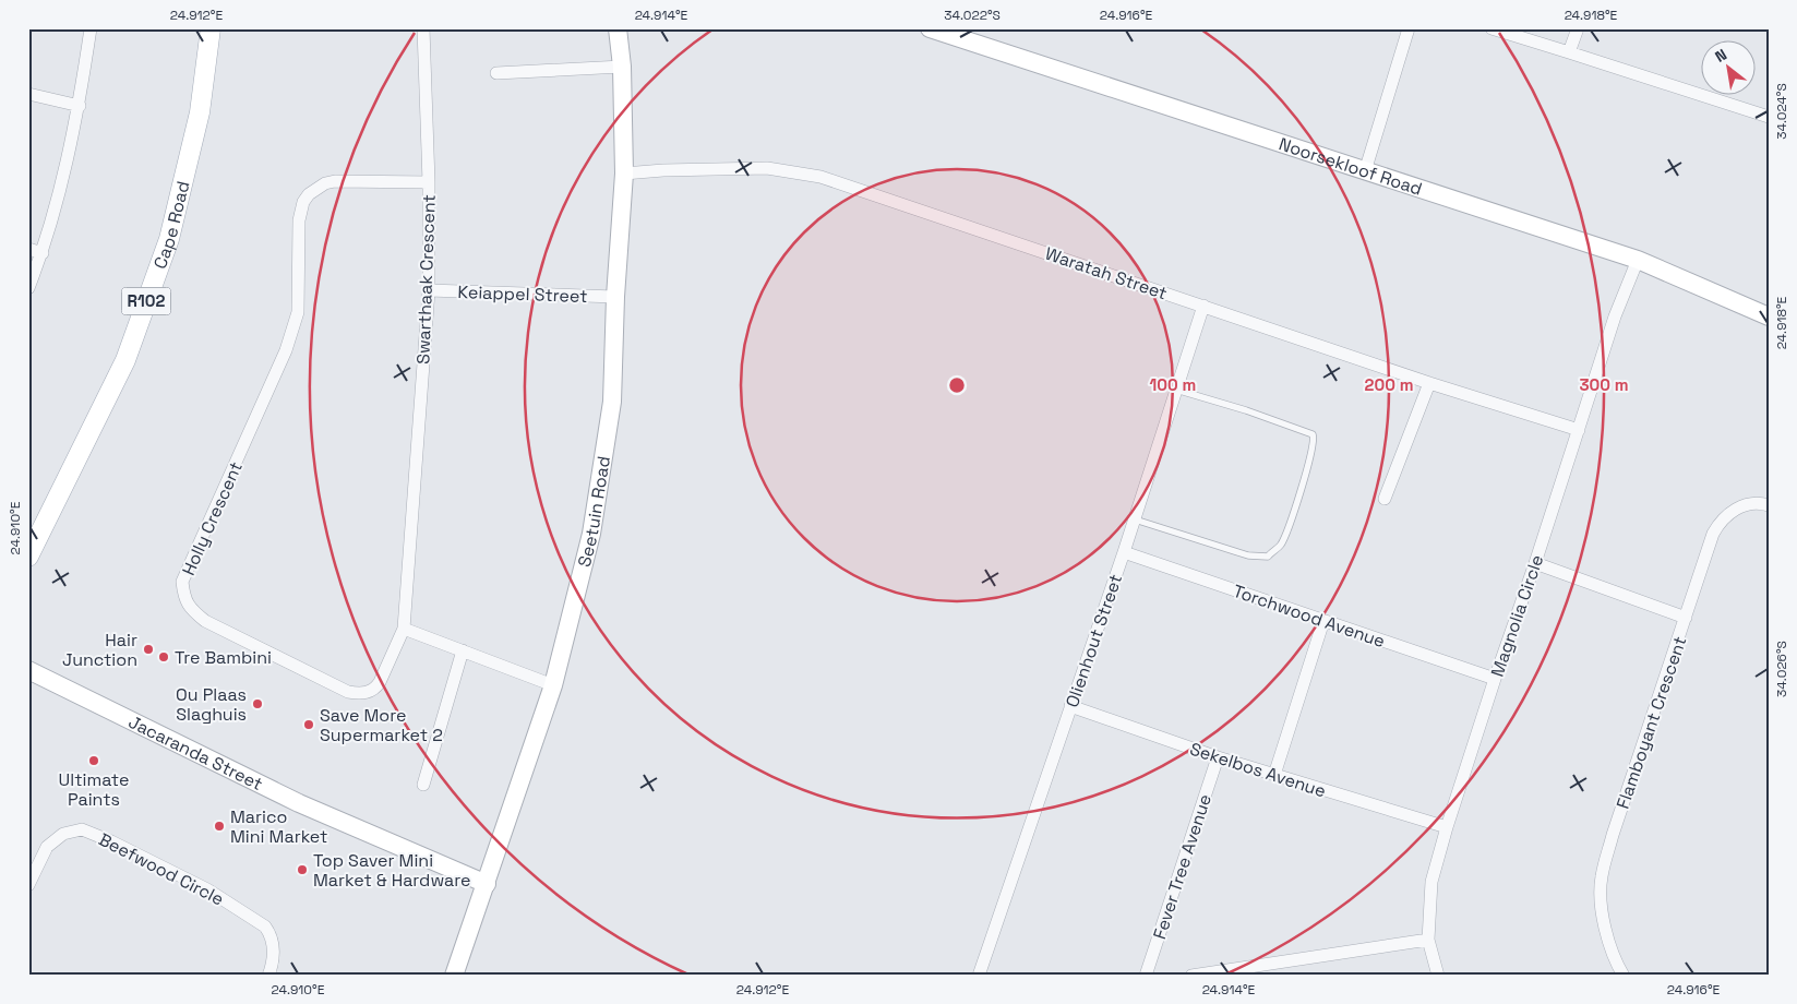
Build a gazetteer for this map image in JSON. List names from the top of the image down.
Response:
{
  "streets": {
    "main road": ["Cape Road", "R102"],
    "street": [
      "Noorsekloof Road",
      "Waratah Street",
      "Swarthaak Crescent",
      "Keiappel Street",
      "Seetuin Road",
      "Holly Crescent",
      "Torchwood Avenue",
      "Magnolia Circle",
      "Olienhout Street",
      "Flamboyant Crescent",
      "Jacaranda Street",
      "Sekelbos Avenue",
      "Fever Tree Avenue",
      "Beefwood Circle"
    ]
  },
  "crossings": [
    ["Noorsekloof Road", "Magnolia Circle"],
    ["Waratah Street", "Seetuin Road"],
    ["Waratah Street", "Magnolia Circle"],
    ["Waratah Street", "Olienhout Street"],
    ["Swarthaak Crescent", "Keiappel Street"],
    ["Swarthaak Crescent", "Holly Crescent"],
    ["Keiappel Street", "Seetuin Road"],
    ["Seetuin Road", "Jacaranda Street"],
    ["Torchwood Avenue", "Magnolia Circle"],
    ["Torchwood Avenue", "Olienhout Street"],
    ["Magnolia Circle", "Sekelbos Avenue"],
    ["Olienhout Street", "Sekelbos Avenue"],
    ["Sekelbos Avenue", "Fever Tree Avenue"]
  ],
  "places": [
    "Hair Junction",
    "Tre Bambini",
    "Ou Plaas Slaghuis",
    "Save More Supermarket 2",
    "Ultimate Paints",
    "Marico Mini Market",
    "Top Saver Mini Market & Hardware"
  ],
  "north": "top left",
  "coordinates": [
    "24.912°E",
    "24.914°E",
    "34.022°S",
    "24.916°E",
    "24.918°E",
    "34.024°S",
    "24.910°E",
    "34.026°S"
  ],
  "rings": ["100 m", "200 m", "300 m"]
}
